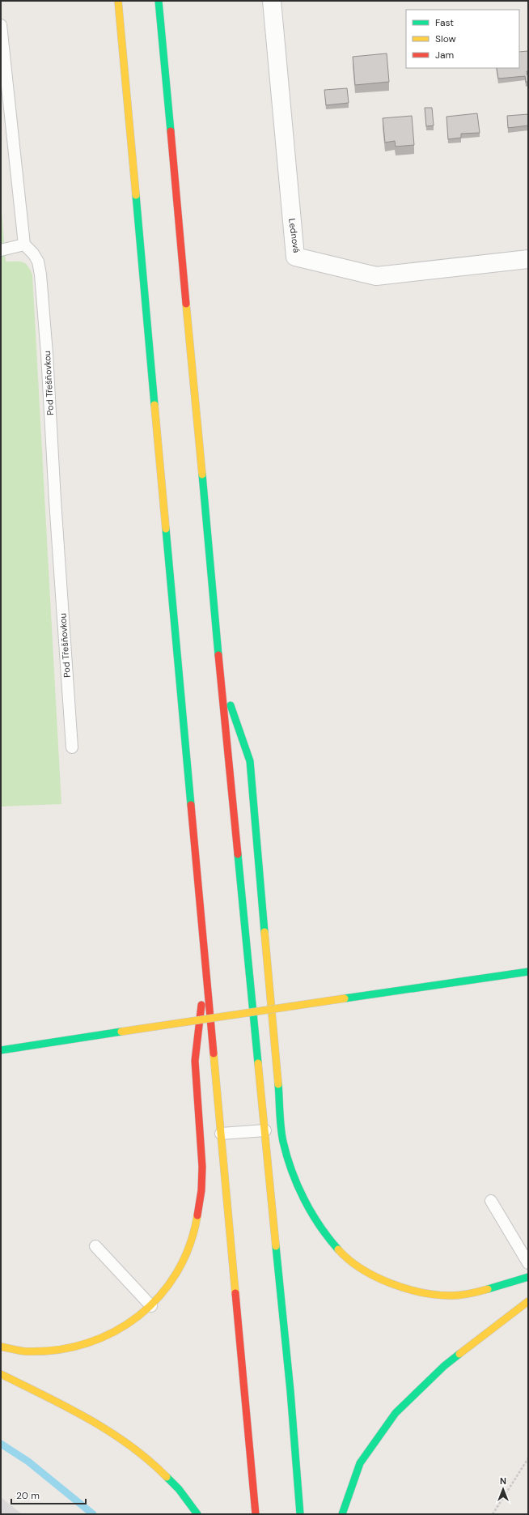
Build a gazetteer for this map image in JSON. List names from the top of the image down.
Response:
{
  "streets": {
    "street": ["Lednová"],
    "lane": ["Pod Třešňovkou"]
  },
  "legend": ["Fast", "Slow", "Jam"],
  "scale_bar": "20 m",
  "north": "top"
}
